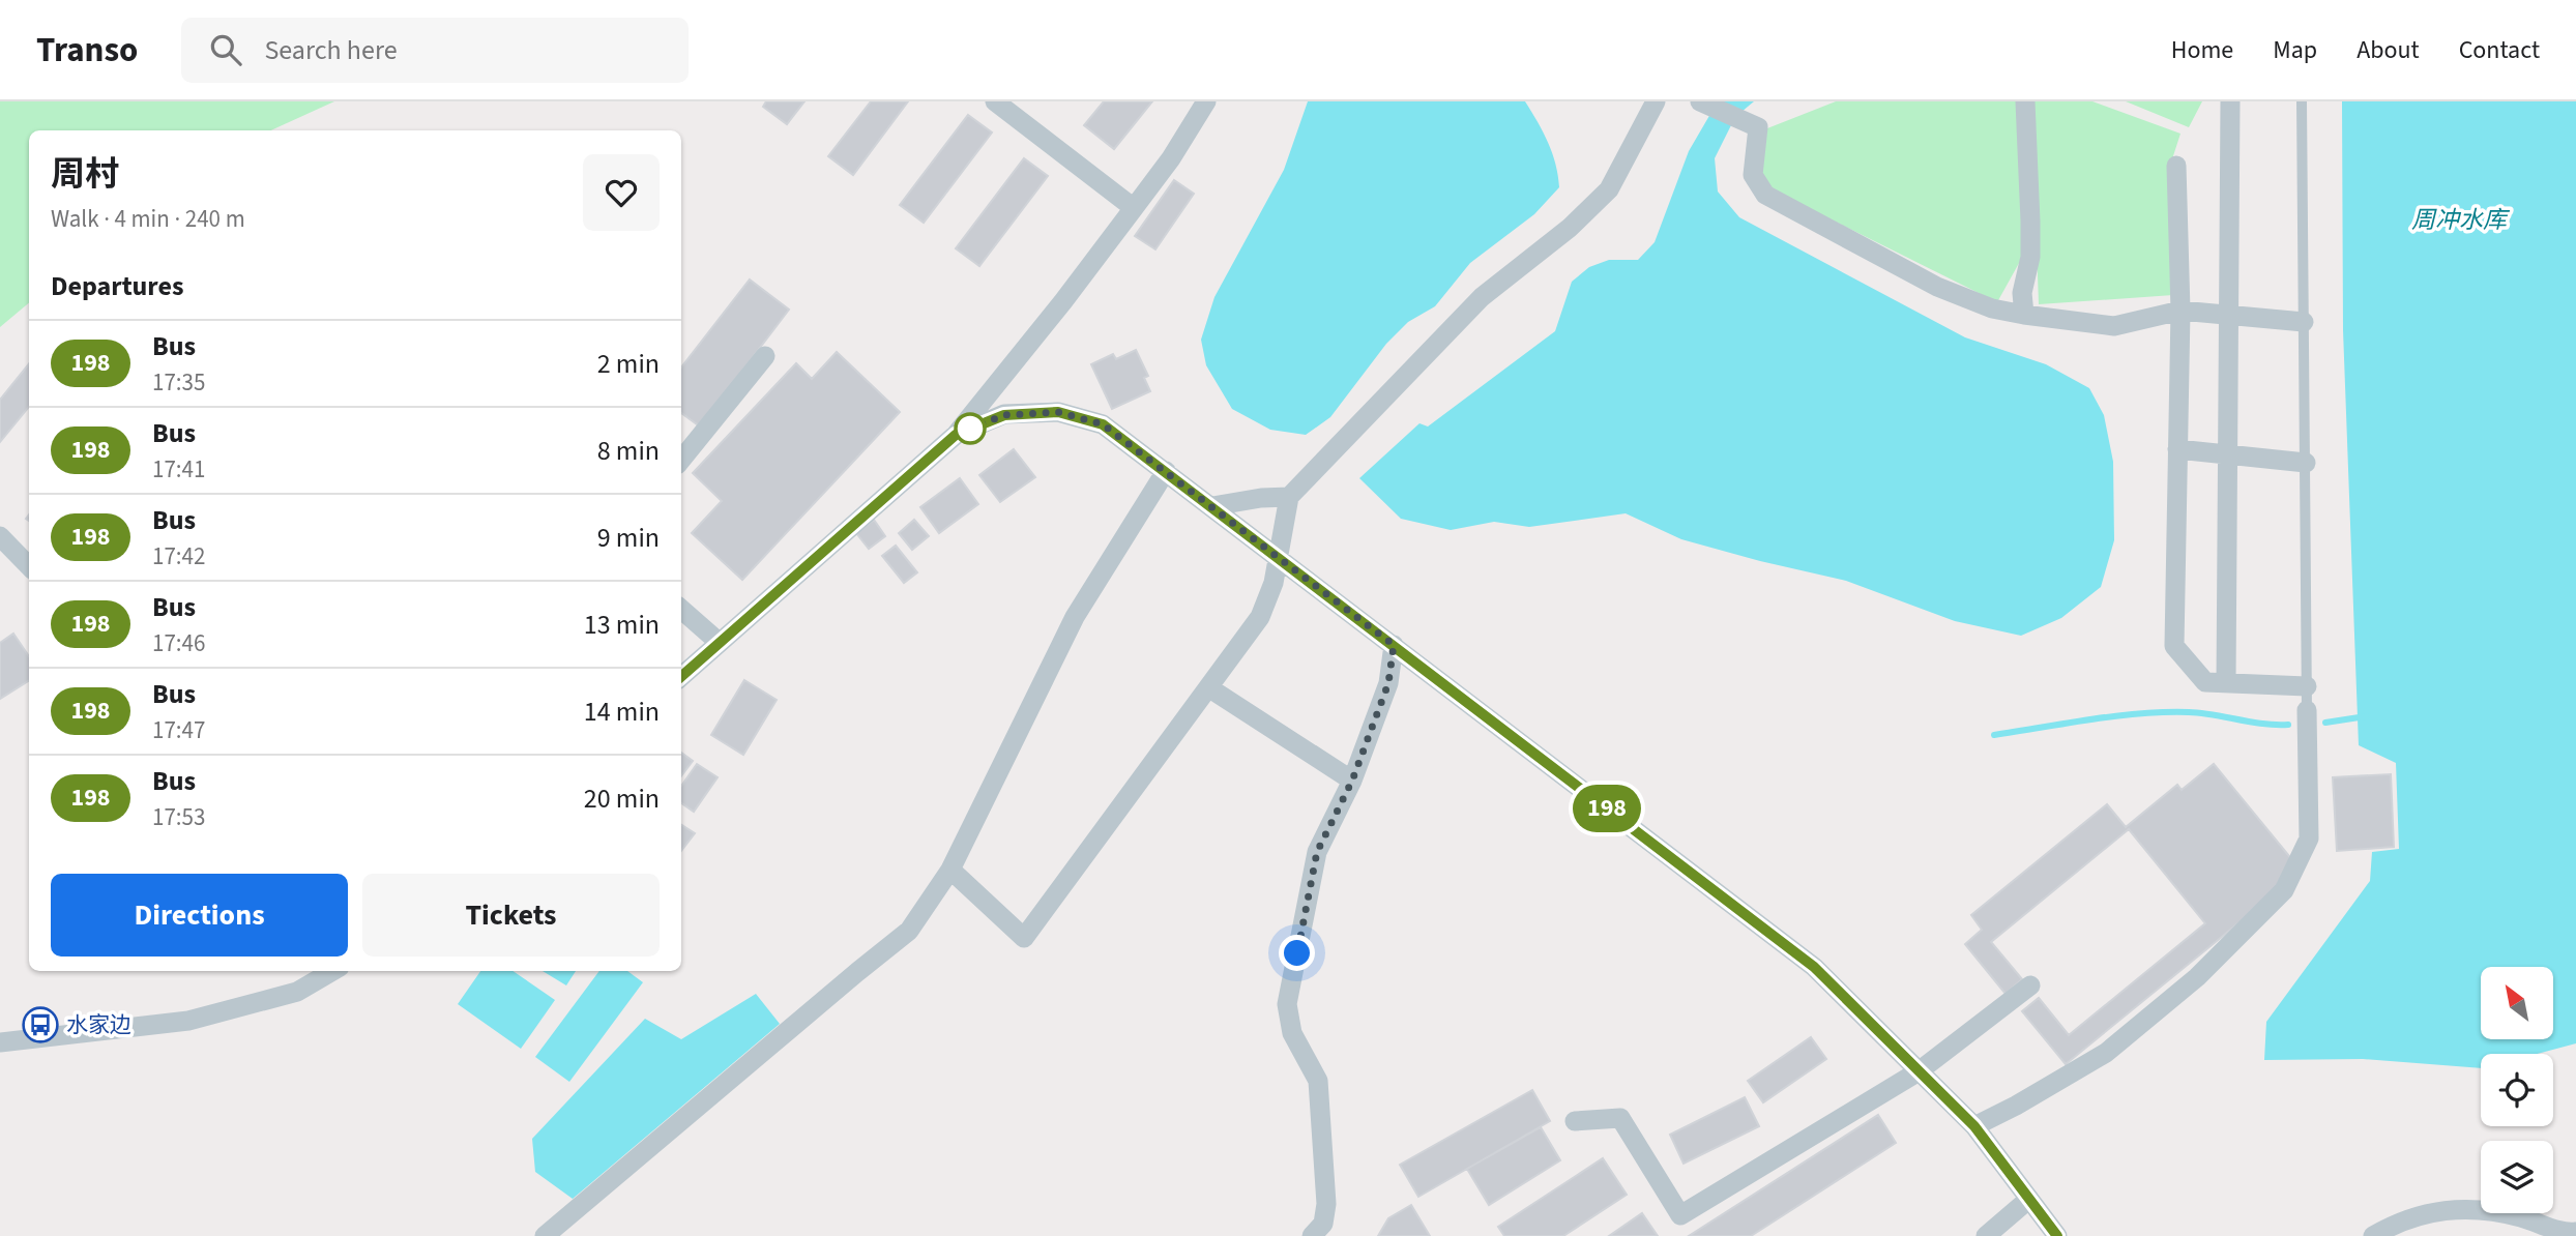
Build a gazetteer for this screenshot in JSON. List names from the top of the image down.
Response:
{
  "water": ["周冲水库"],
  "places": {
    "bus stop": ["水家边"]
  },
  "lines": ["bus line 198"],
  "north": "top left",
  "page": {
    "header": "Transo",
    "search": "Search here",
    "nav": [
      "Home",
      "Map",
      "About",
      "Contact"
    ],
    "on_map": "198",
    "heading": [
      ["周村", "Walk · 4 min · 240 m"],
      "Departures"
    ],
    "list": [
      {
        "mark": "198",
        "name": "Bus",
        "note": "17:35",
        "value": "2 min"
      },
      {
        "mark": "198",
        "name": "Bus",
        "note": "17:41",
        "value": "8 min"
      },
      {
        "mark": "198",
        "name": "Bus",
        "note": "17:42",
        "value": "9 min"
      },
      {
        "mark": "198",
        "name": "Bus",
        "note": "17:46",
        "value": "13 min"
      },
      {
        "mark": "198",
        "name": "Bus",
        "note": "17:47",
        "value": "14 min"
      },
      {
        "mark": "198",
        "name": "Bus",
        "note": "17:53",
        "value": "20 min"
      }
    ],
    "buttons": ["Directions", "Tickets"]
  }
}
